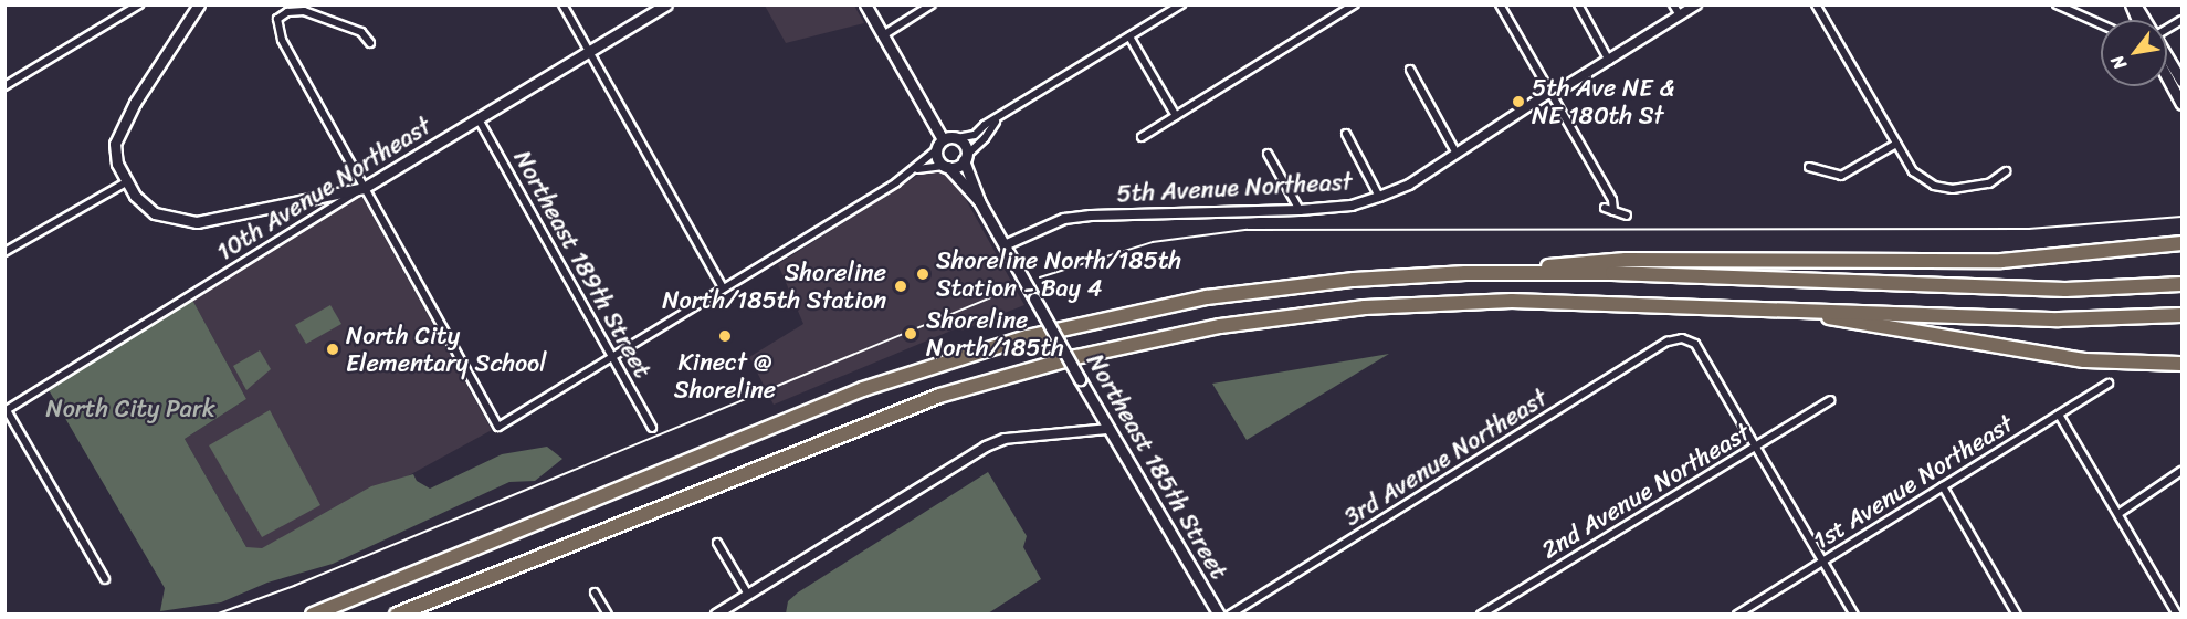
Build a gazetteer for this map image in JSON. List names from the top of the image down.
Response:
{
  "streets": {
    "main road": ["10th Avenue Northeast", "Northeast 185th Street"],
    "street": [
      "5th Avenue Northeast",
      "Northeast 189th Street",
      "3rd Avenue Northeast",
      "1st Avenue Northeast",
      "2nd Avenue Northeast"
    ]
  },
  "crossings": [
    ["5th Avenue Northeast", "Northeast 185th Street"],
    ["10th Avenue Northeast", "Northeast 189th Street"],
    ["3rd Avenue Northeast", "2nd Avenue Northeast"]
  ],
  "parks": ["North City Park"],
  "places": [
    "5th Ave NE & NE 180th St",
    "Shoreline North/185th Station - Bay 4",
    "Shoreline North/185th Station",
    "Shoreline North/185th",
    "Kinect @ Shoreline",
    "North City Elementary School"
  ],
  "north": "bottom left"
}
